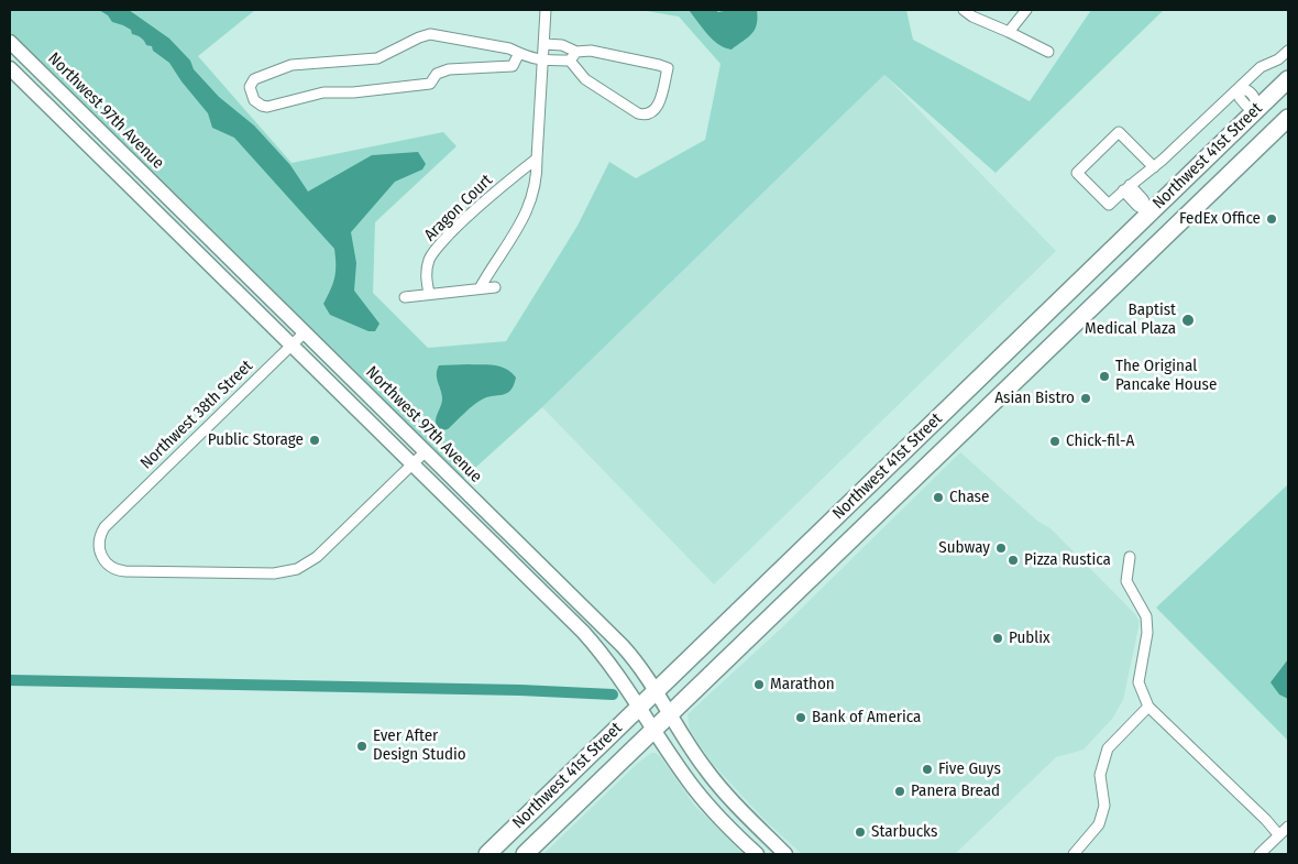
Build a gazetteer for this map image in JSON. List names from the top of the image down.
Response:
{
  "streets": {
    "main road": ["Northwest 41st Street"],
    "street": ["Northwest 97th Avenue", "Aragon Court", "Northwest 38th Street"]
  },
  "crossings": [
    ["Northwest 97th Avenue", "Northwest 41st Street"],
    ["Northwest 97th Avenue", "Northwest 38th Street"]
  ],
  "places": [
    "FedEx Office",
    "Baptist Medical Plaza",
    "The Original Pancake House",
    "Asian Bistro",
    "Public Storage",
    "Chick-fil-A",
    "Chase",
    "Subway",
    "Pizza Rustica",
    "Publix",
    "Marathon",
    "Bank of America",
    "Ever After Design Studio",
    "Five Guys",
    "Panera Bread",
    "Starbucks"
  ]
}
